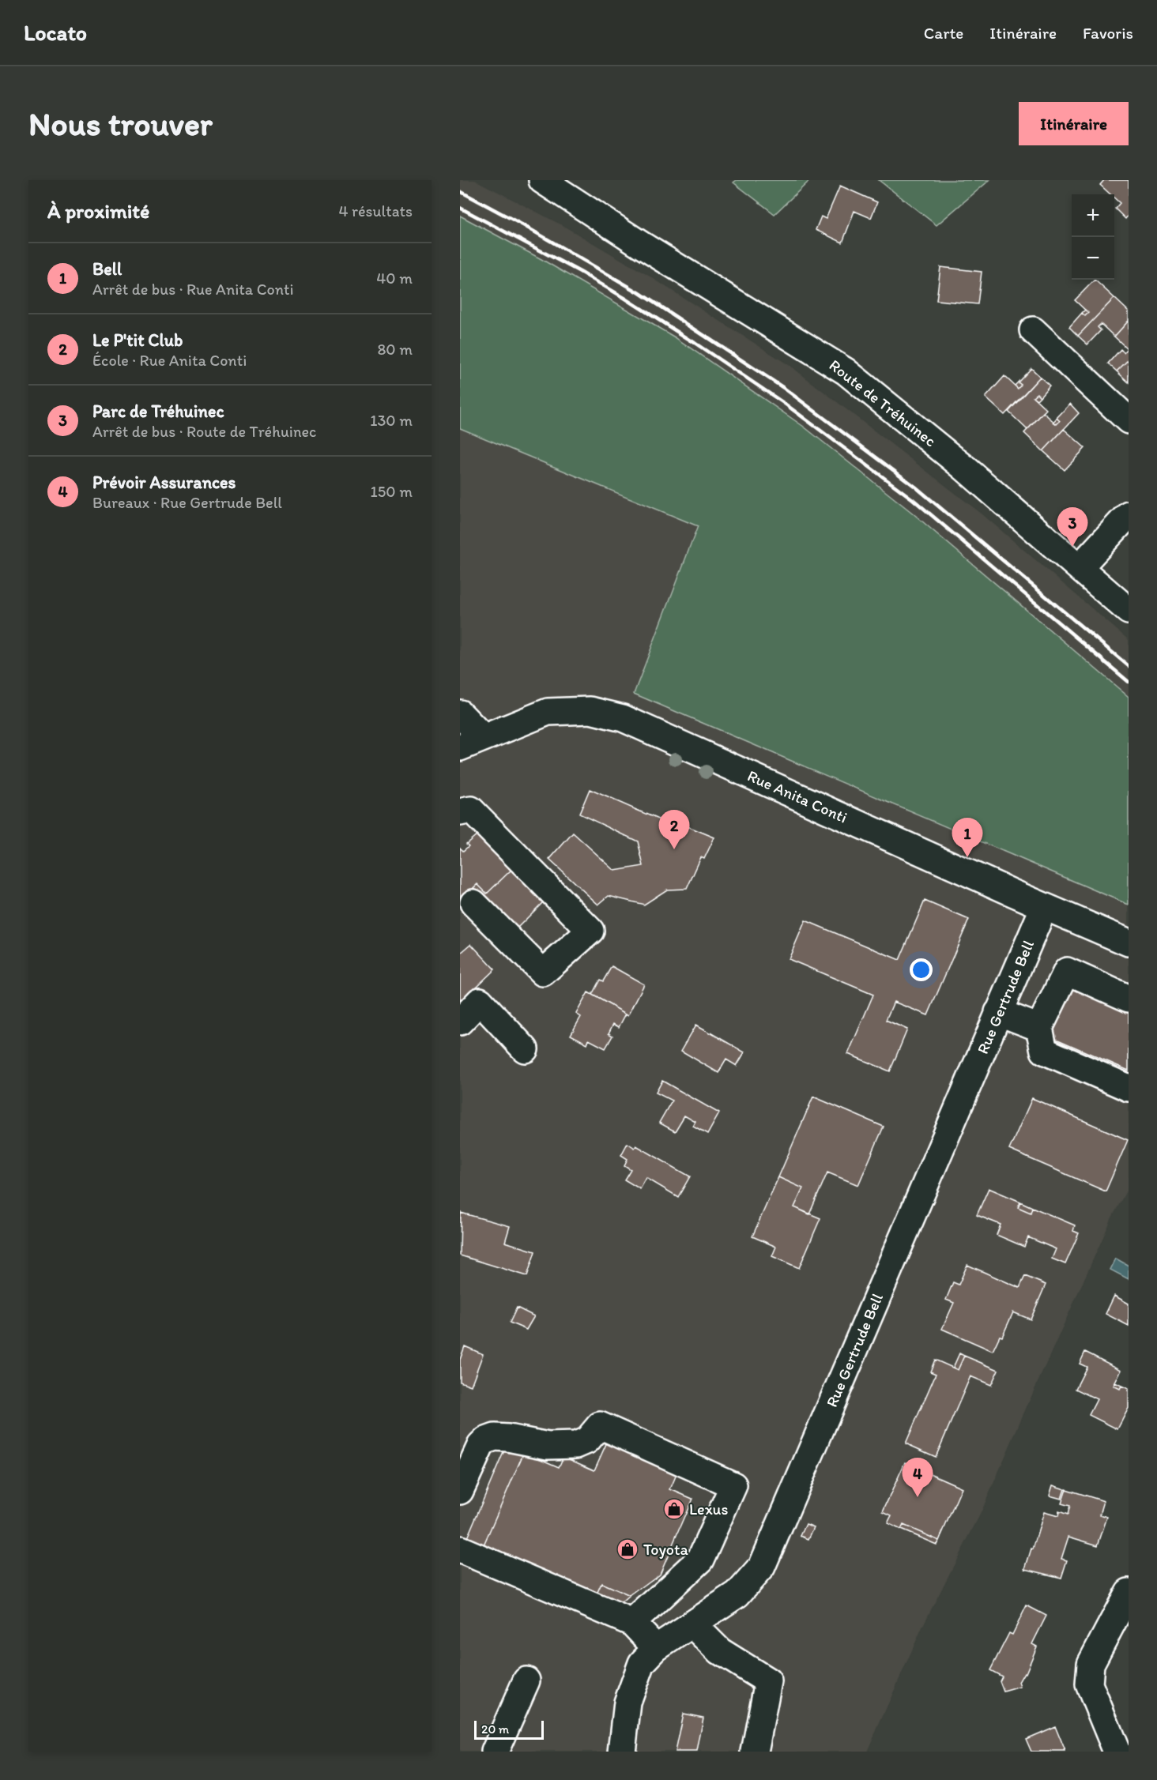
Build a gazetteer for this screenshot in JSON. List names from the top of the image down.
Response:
{
  "streets": {
    "street": ["Route de Tréhuinec", "Rue Anita Conti", "Rue Gertrude Bell"]
  },
  "crossings": [
    ["Rue Anita Conti", "Rue Gertrude Bell"]
  ],
  "places": {
    "shop": ["Lexus", "Toyota"]
  },
  "scale_bar": "20 m",
  "page": {
    "header": "Locato",
    "nav": ["Carte", "Itinéraire", "Favoris"],
    "buttons": "Itinéraire",
    "title": "Nous trouver",
    "heading": ["À proximité", "4 résultats"],
    "map_buttons": ["+", "−"],
    "list": [
      {
        "mark": "1",
        "name": "Bell",
        "note": "Arrêt de bus · Rue Anita Conti",
        "value": "40 m"
      },
      {
        "mark": "2",
        "name": "Le P'tit Club",
        "note": "École · Rue Anita Conti",
        "value": "80 m"
      },
      {
        "mark": "3",
        "name": "Parc de Tréhuinec",
        "note": "Arrêt de bus · Route de Tréhuinec",
        "value": "130 m"
      },
      {
        "mark": "4",
        "name": "Prévoir Assurances",
        "note": "Bureaux · Rue Gertrude Bell",
        "value": "150 m"
      }
    ],
    "pins": [
      "3",
      "2",
      "1",
      "4"
    ],
    "scale": "20 m"
  }
}
